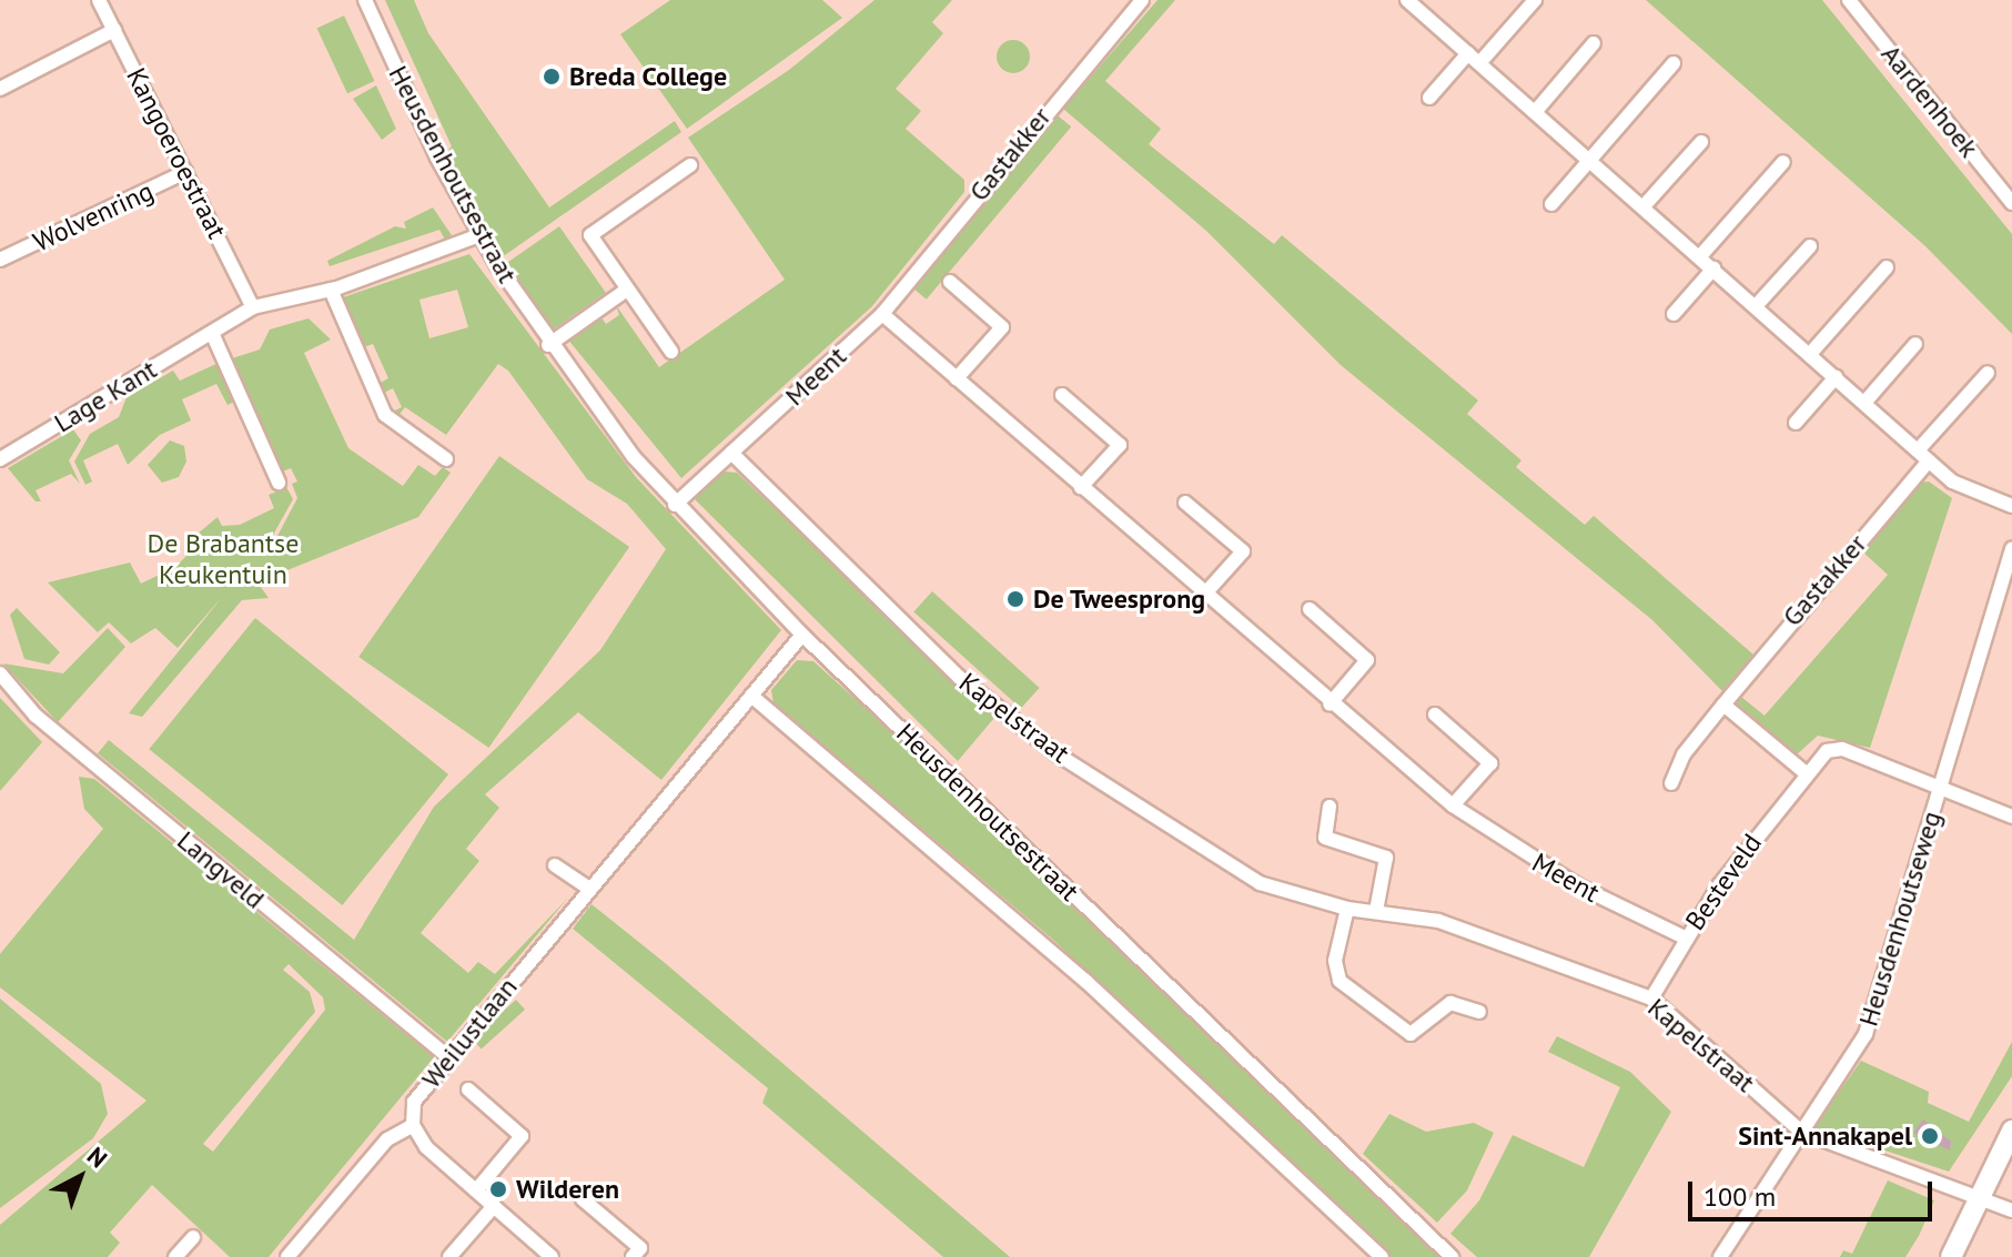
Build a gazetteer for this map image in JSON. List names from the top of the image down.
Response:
{
  "streets": {
    "street": [
      "Aardenhoek",
      "Kangoeroestraat",
      "Gastakker",
      "Heusdenhoutsestraat",
      "Wolvenring",
      "Meent",
      "Lage Kant",
      "Kapelstraat",
      "Langveld",
      "Besteveld",
      "Heusdenhoutseweg",
      "Weilustlaan"
    ]
  },
  "crossings": [
    ["Kangoeroestraat", "Wolvenring"],
    ["Kangoeroestraat", "Lage Kant"],
    ["Gastakker", "Meent"],
    ["Heusdenhoutsestraat", "Meent"],
    ["Heusdenhoutsestraat", "Lage Kant"],
    ["Heusdenhoutsestraat", "Weilustlaan"],
    ["Meent", "Kapelstraat"],
    ["Meent", "Besteveld"],
    ["Kapelstraat", "Besteveld"],
    ["Kapelstraat", "Heusdenhoutseweg"],
    ["Langveld", "Weilustlaan"],
    ["Besteveld", "Heusdenhoutseweg"]
  ],
  "parks": ["De Brabantse Keukentuin"],
  "places": [
    "Breda College",
    "De Tweesprong",
    "Sint-Annakapel",
    "Wilderen"
  ],
  "scale_bar": "100 m",
  "north": "top right"
}
